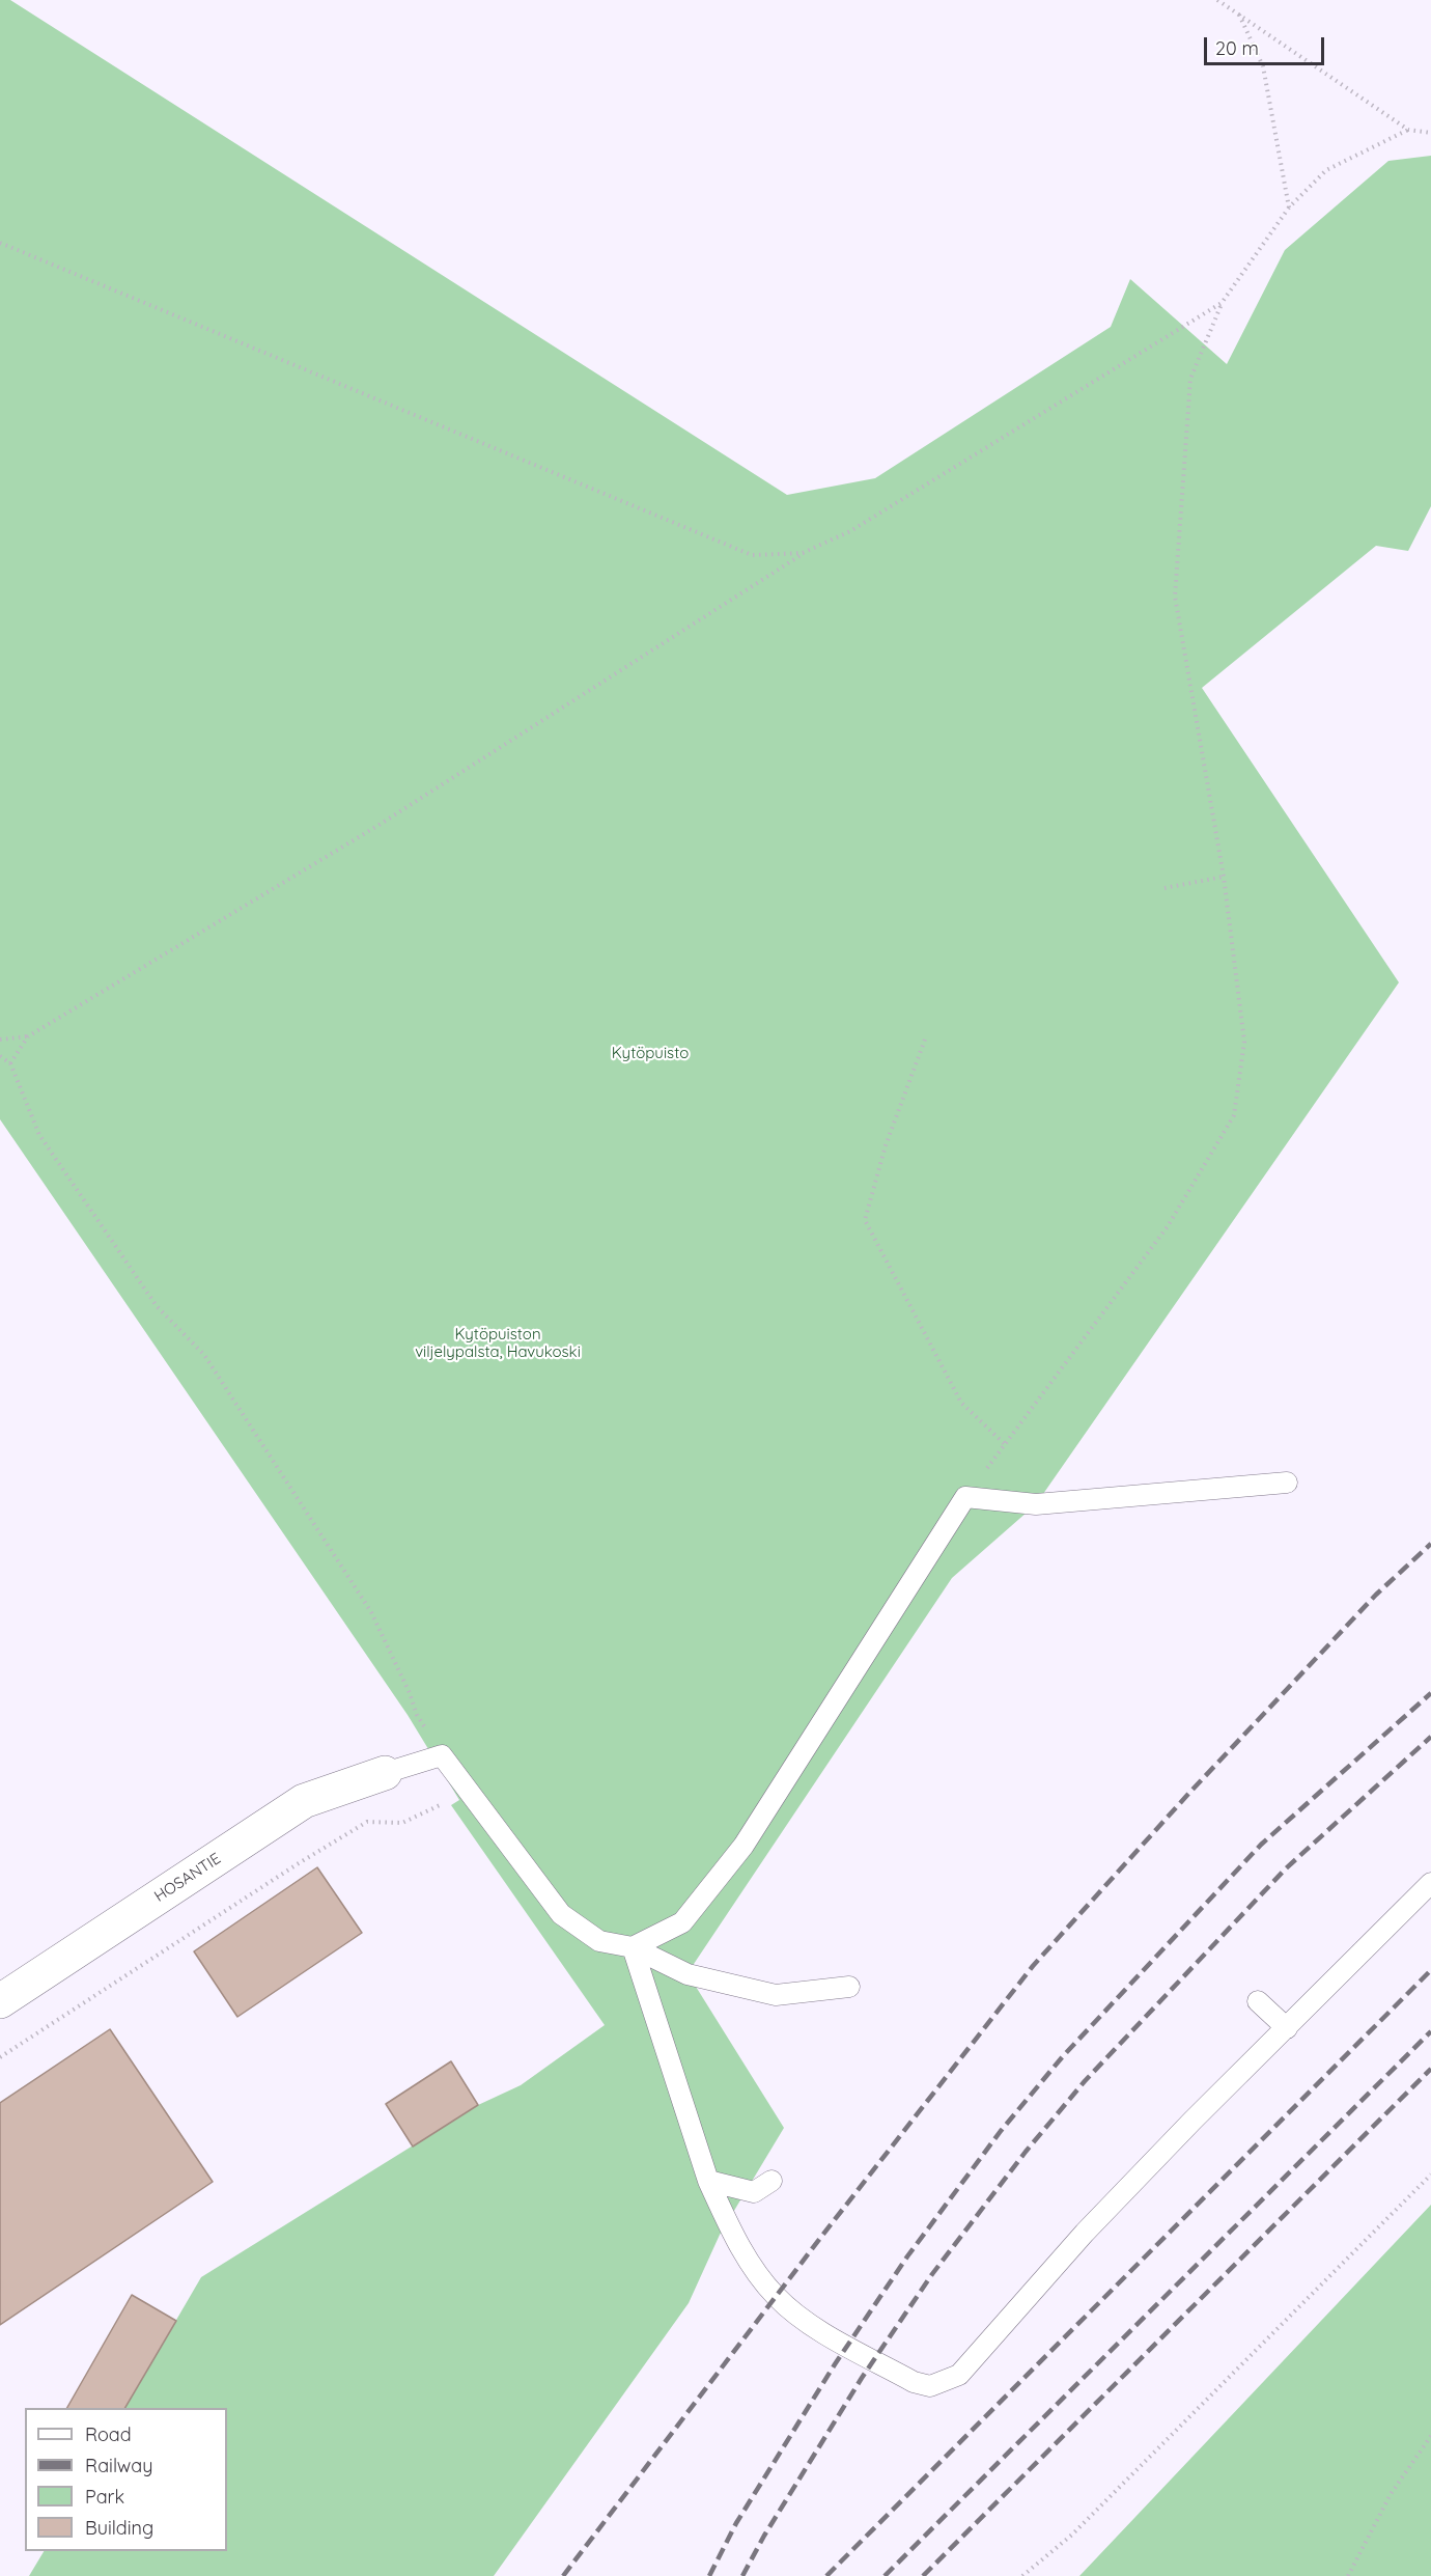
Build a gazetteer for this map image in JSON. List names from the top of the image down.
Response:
{
  "streets": {
    "street": ["HOSANTIE"]
  },
  "parks": ["Kytöpuisto", "Kytöpuiston viljelypalsta, Havukoski"],
  "legend": [
    "Road",
    "Railway",
    "Park",
    "Building"
  ],
  "scale_bar": "20 m"
}
